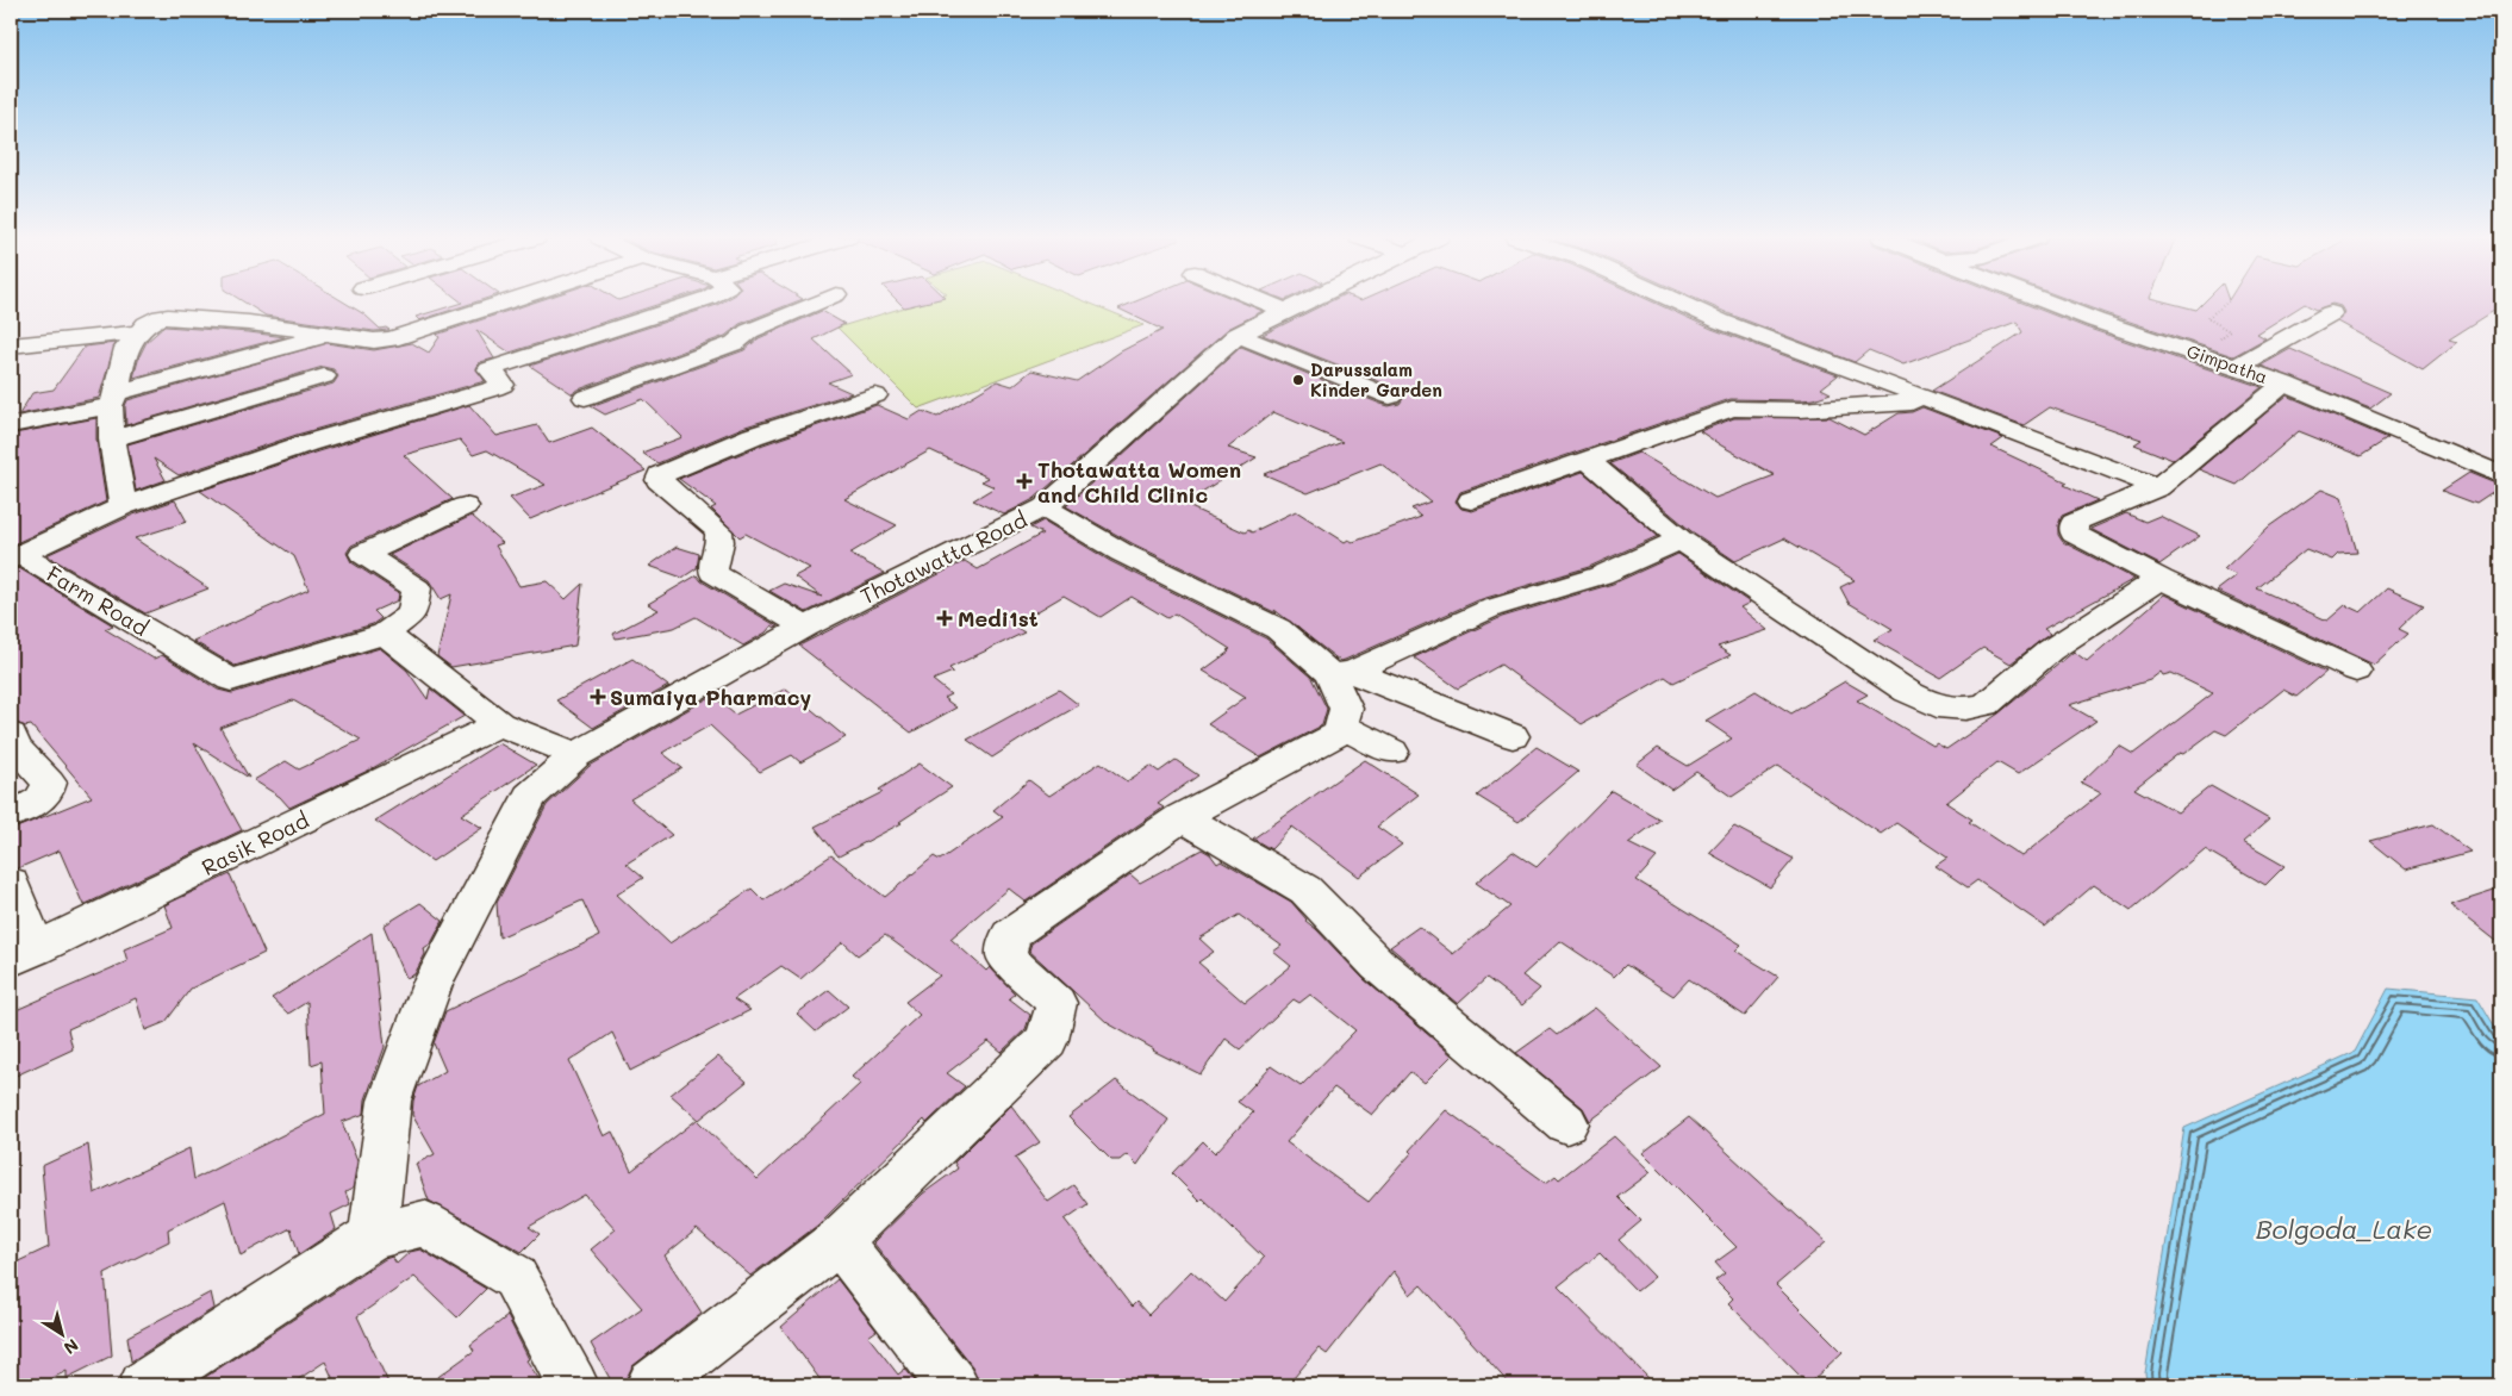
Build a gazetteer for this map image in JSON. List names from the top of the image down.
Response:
{
  "streets": {
    "street": [
      "Gimpatha",
      "Thotawatta Road",
      "Farm Road",
      "Rasik Road"
    ]
  },
  "water": ["Bolgoda_Lake"],
  "places": {
    "other": ["Darussalam Kinder Garden"],
    "health": ["Thotawatta Women and Child Clinic", "Medi1st", "Sumaiya Pharmacy"]
  },
  "north": "bottom right"
}
